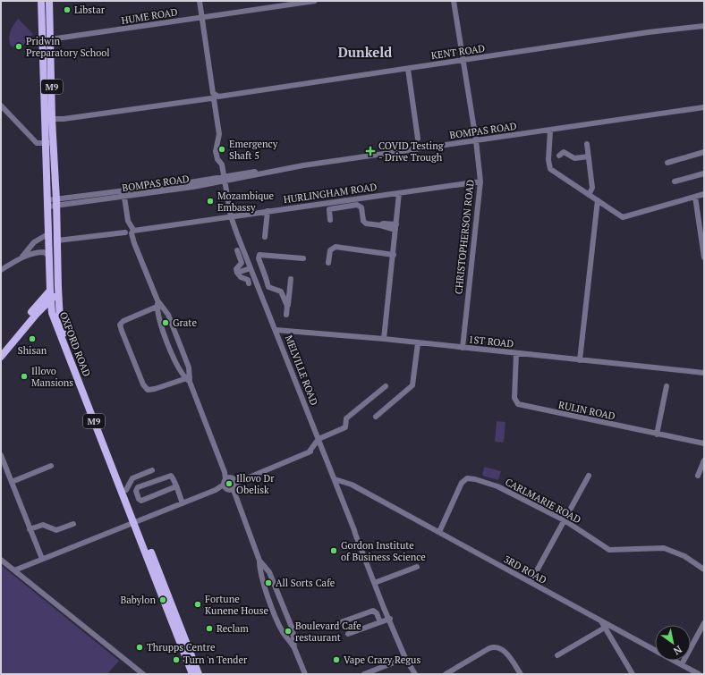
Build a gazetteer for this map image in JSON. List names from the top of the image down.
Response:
{
  "streets": {
    "main road": ["M9", "OXFORD ROAD"],
    "street": [
      "HUME ROAD",
      "KENT ROAD",
      "BOMPAS ROAD",
      "HURLINGHAM ROAD",
      "CHRISTOPHERSON ROAD",
      "1ST ROAD",
      "MELVILLE ROAD",
      "RULIN ROAD",
      "CARLMARIE ROAD",
      "3RD ROAD"
    ]
  },
  "crossings": [
    ["HUME ROAD", "OXFORD ROAD"],
    ["HUME ROAD", "MELVILLE ROAD"],
    ["KENT ROAD", "CHRISTOPHERSON ROAD"],
    ["KENT ROAD", "OXFORD ROAD"],
    ["KENT ROAD", "MELVILLE ROAD"],
    ["BOMPAS ROAD", "CHRISTOPHERSON ROAD"],
    ["BOMPAS ROAD", "OXFORD ROAD"],
    ["BOMPAS ROAD", "MELVILLE ROAD"],
    ["HURLINGHAM ROAD", "CHRISTOPHERSON ROAD"],
    ["HURLINGHAM ROAD", "OXFORD ROAD"],
    ["HURLINGHAM ROAD", "MELVILLE ROAD"],
    ["CHRISTOPHERSON ROAD", "1ST ROAD"],
    ["1ST ROAD", "MELVILLE ROAD"],
    ["1ST ROAD", "RULIN ROAD"],
    ["MELVILLE ROAD", "3RD ROAD"],
    ["CARLMARIE ROAD", "3RD ROAD"]
  ],
  "districts": ["Dunkeld"],
  "places": {
    "other": [
      "Libstar",
      "Pridwin Preparatory School",
      "Emergency Shaft 5",
      "Mozambique Embassy",
      "Grate",
      "Shisan",
      "Illovo Mansions",
      "Illovo Dr Obelisk",
      "Gordon Institute of Business Science",
      "All Sorts Cafe",
      "Babylon",
      "Fortune Kunene House",
      "Reclam",
      "Boulevard Cafe restaurant",
      "Thrupps Centre",
      "Turn 'n Tender",
      "Vape Crazy Regus"
    ],
    "health": ["COVID Testing - Drive Trough"]
  },
  "north": "bottom right"
}
